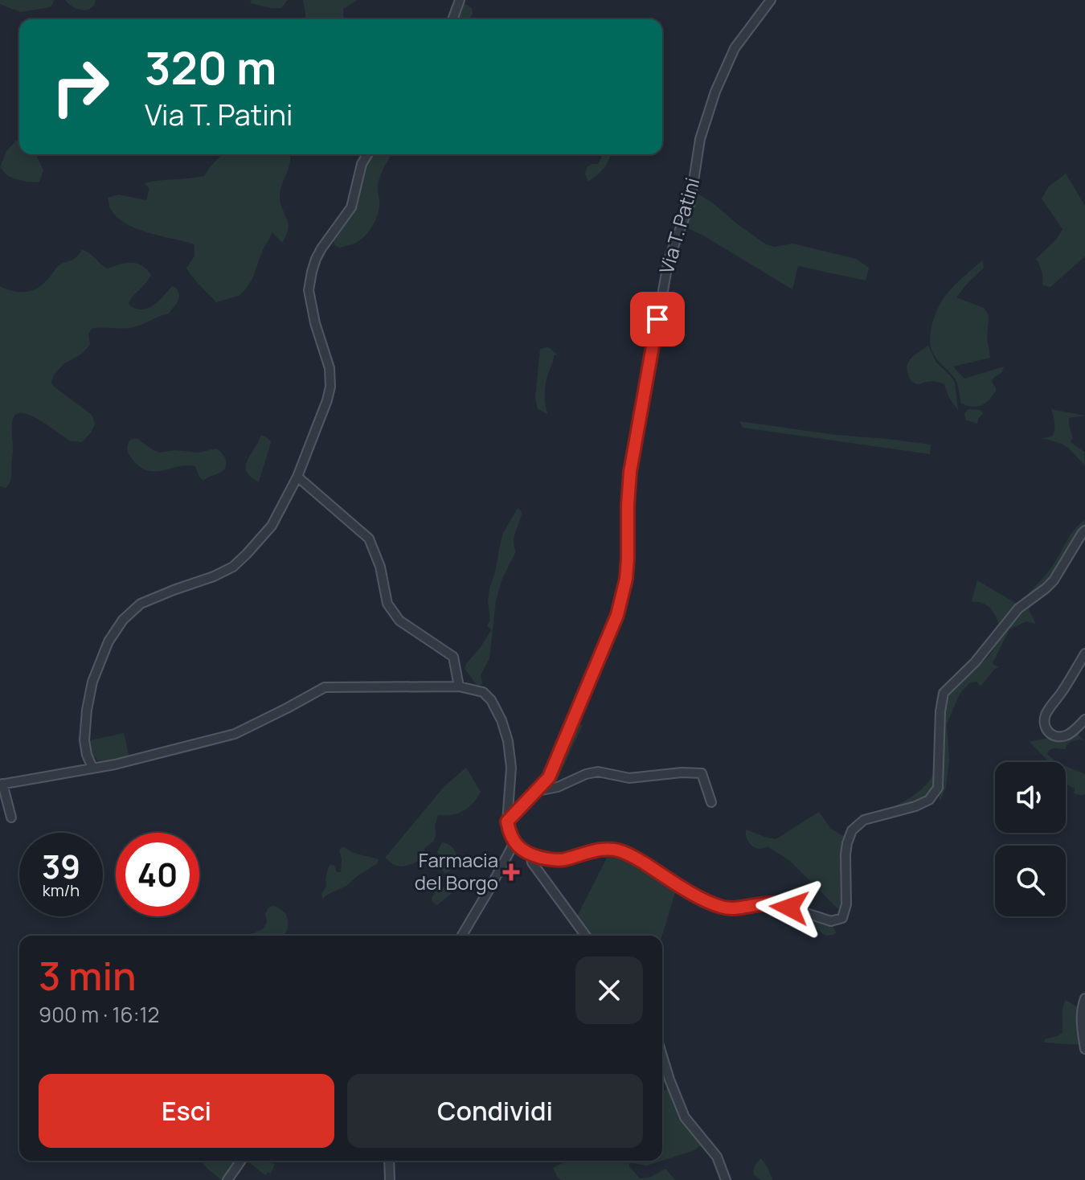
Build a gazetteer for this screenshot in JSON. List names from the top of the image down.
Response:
{
  "streets": {
    "street": ["Via T. Patini"]
  },
  "places": {
    "health": ["Farmacia del Borgo"]
  },
  "page": {
    "turn": ["320 m", "Via T. Patini"],
    "speed": "39 km/h",
    "limit": "40",
    "heading": ["3 min", "900 m · 16:12"],
    "buttons": ["Esci", "Condividi"]
  }
}
